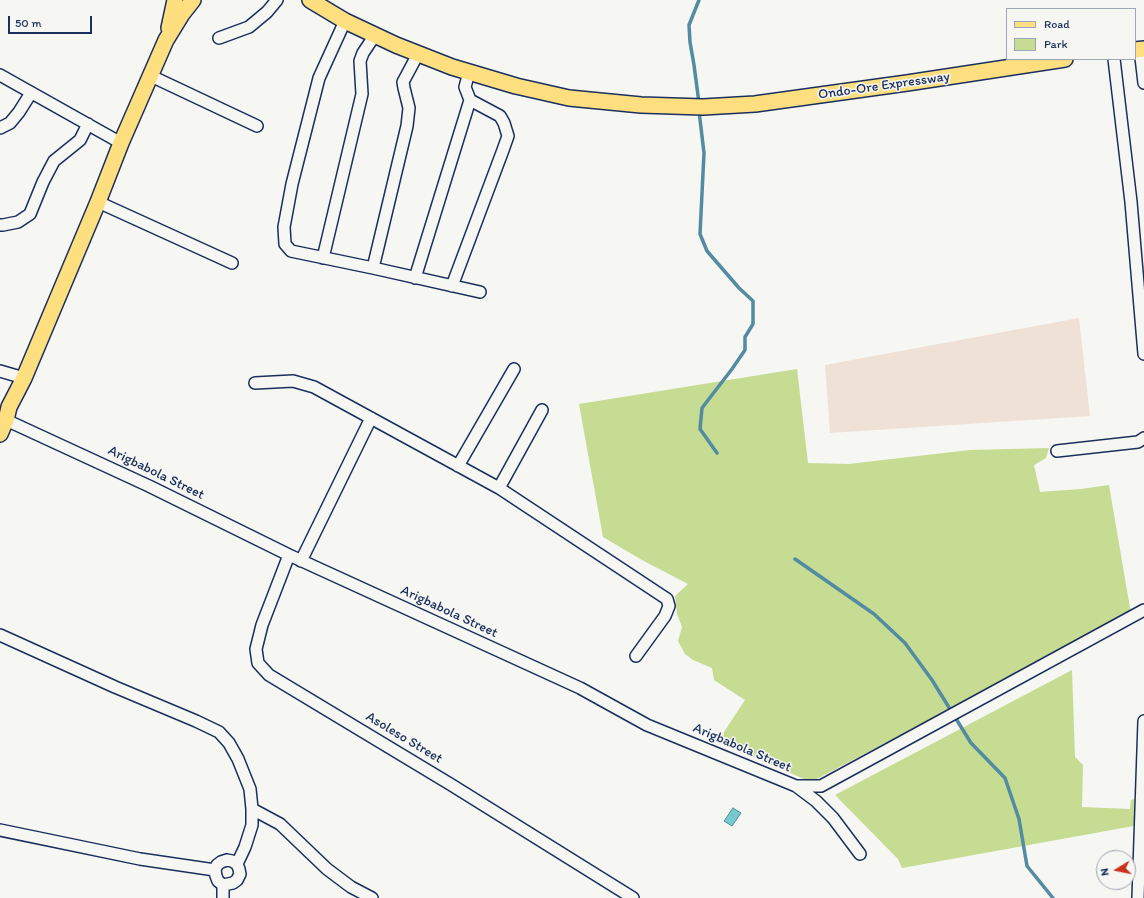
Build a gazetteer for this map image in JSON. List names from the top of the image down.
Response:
{
  "streets": {
    "main road": ["Ondo-Ore Expressway"],
    "street": ["Arigbabola Street", "Asoleso Street"]
  },
  "crossings": [
    ["Arigbabola Street", "Asoleso Street"]
  ],
  "legend": ["Road", "Park"],
  "scale_bar": "50 m",
  "north": "left"
}
